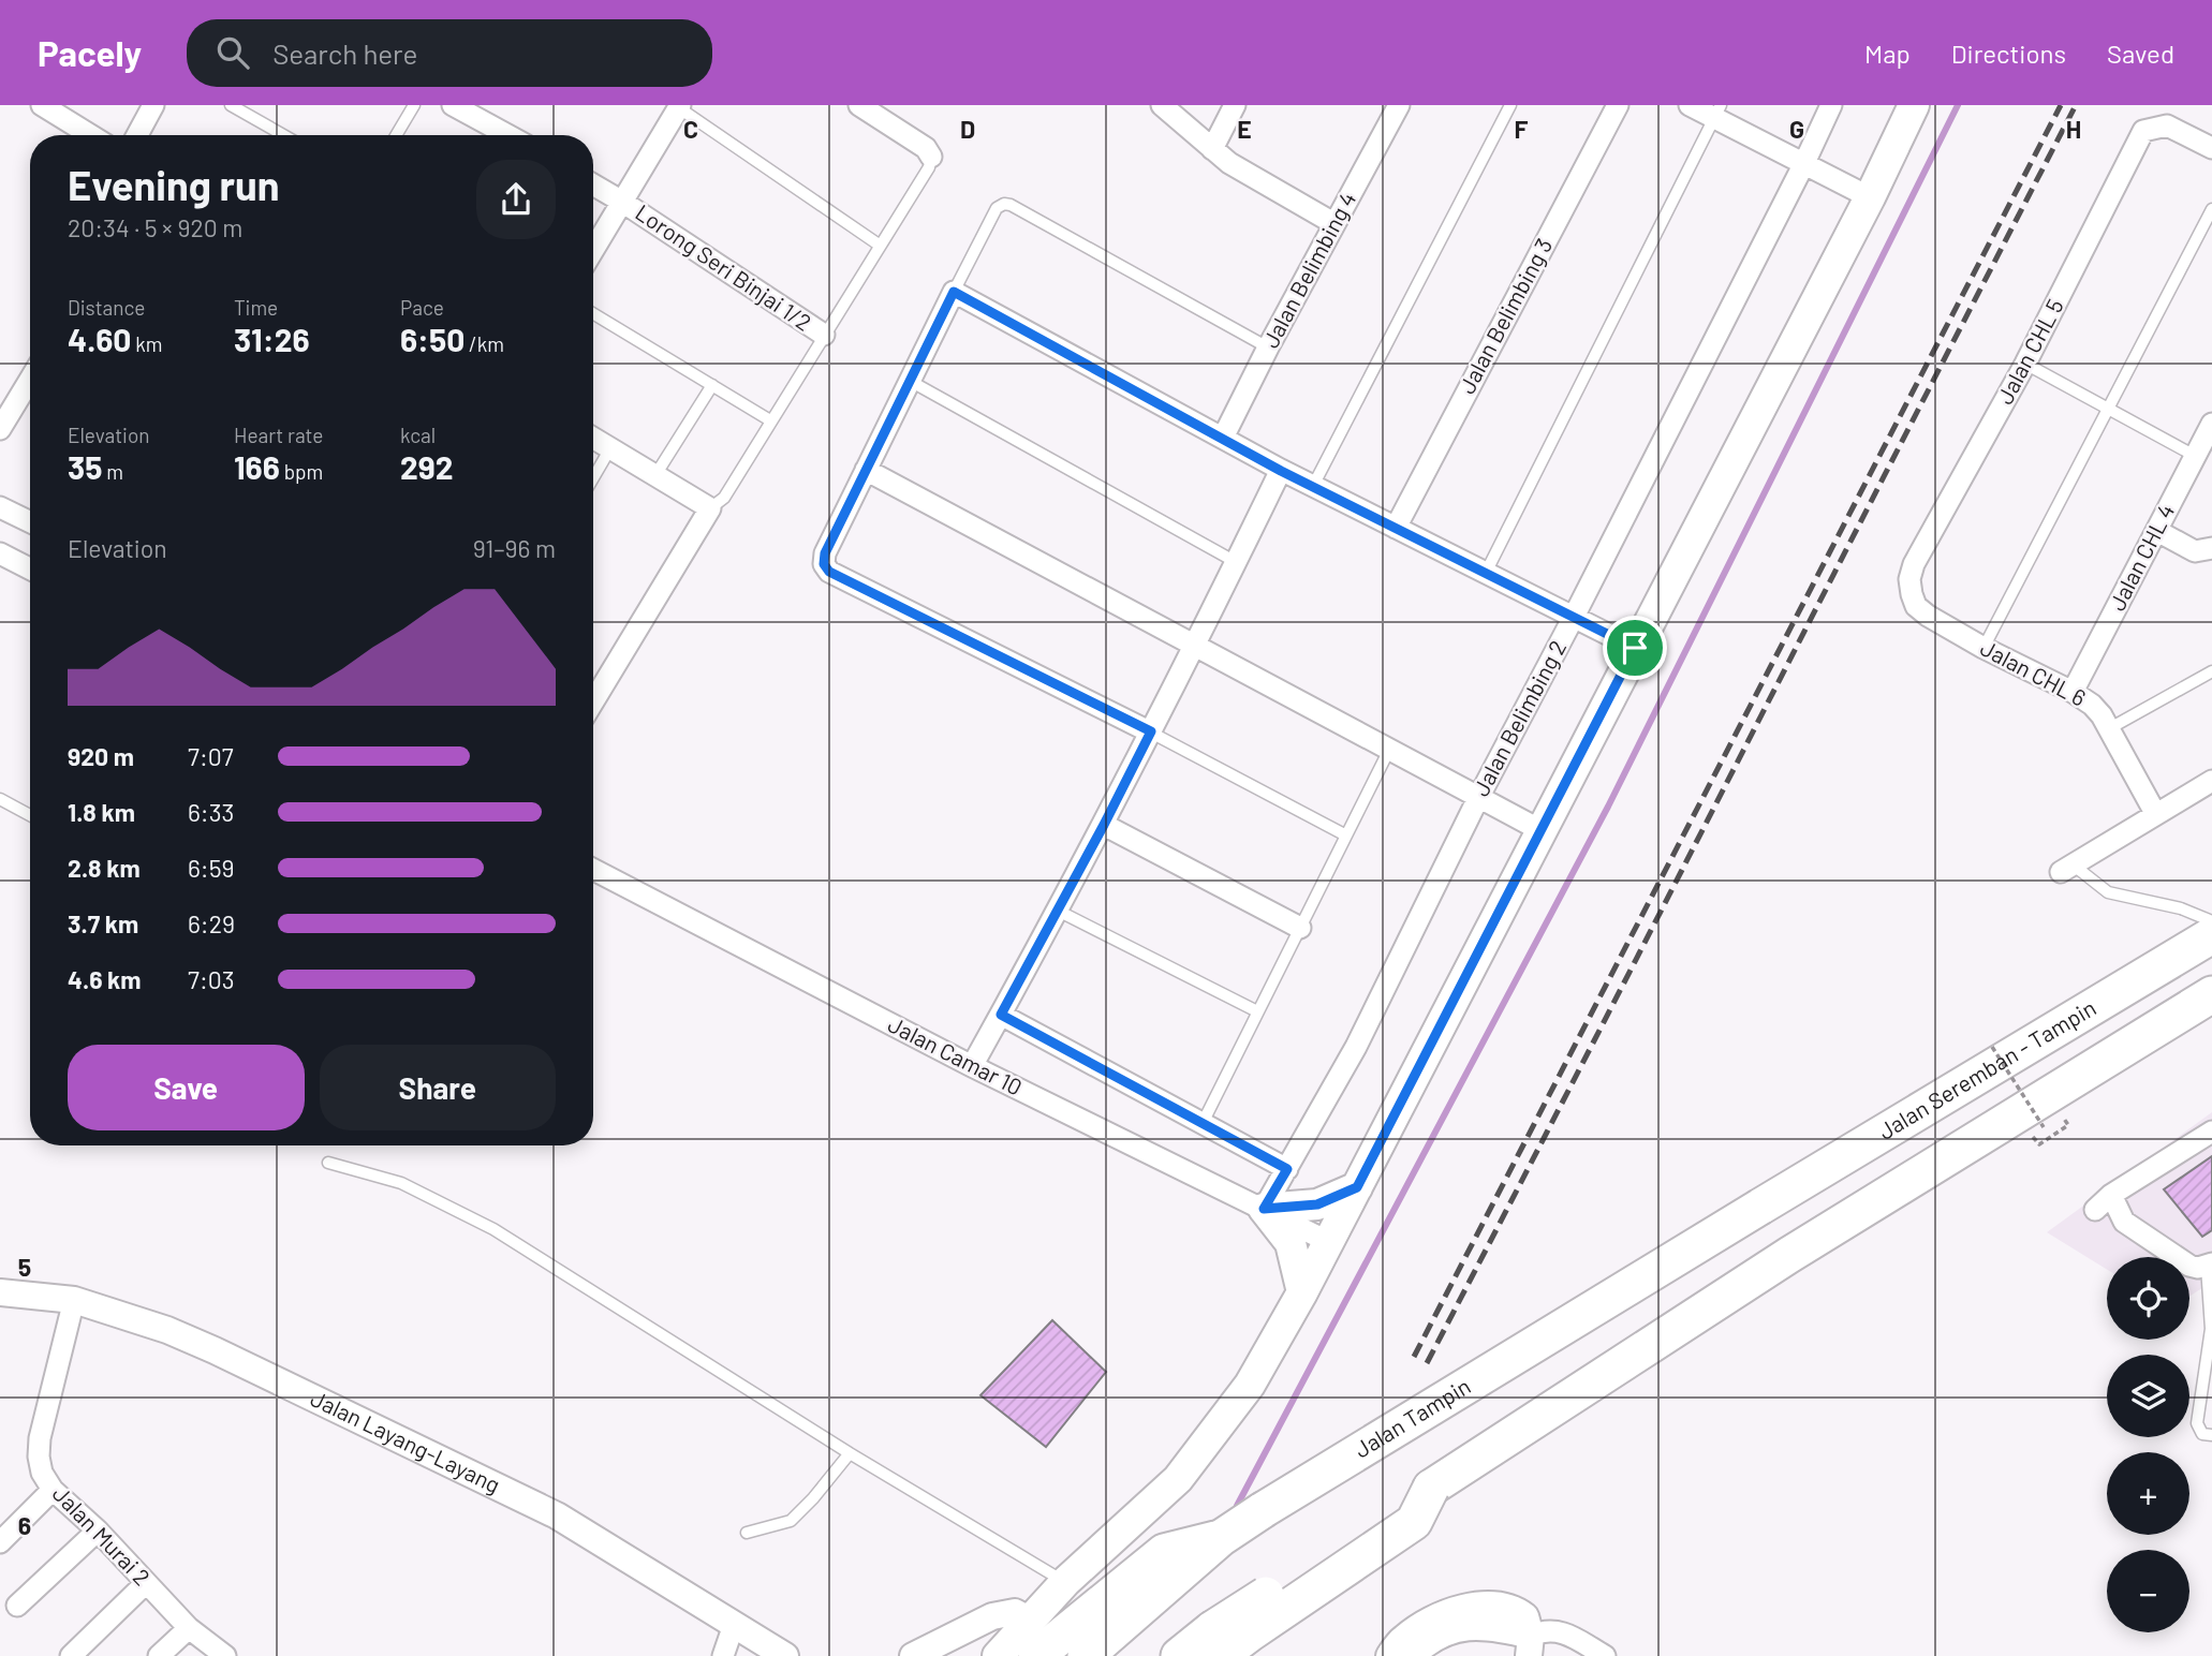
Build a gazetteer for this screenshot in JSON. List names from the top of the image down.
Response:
{
  "streets": {
    "highway": ["Jalan Seremban - Tampin", "Jalan Tampin"],
    "street": [
      "Lorong Seri Binjai 1/2",
      "Jalan Belimbing 4",
      "Jalan Belimbing 3",
      "Jalan CHL 5",
      "Jalan CHL 4",
      "Jalan CHL 6",
      "Jalan Belimbing 2",
      "Jalan Camar 10",
      "Jalan Layang-Layang",
      "Jalan Murai 2"
    ]
  },
  "crossings": [
    ["Jalan CHL 5", "Jalan CHL 6"],
    ["Jalan CHL 4", "Jalan CHL 6"],
    ["Jalan Belimbing 2", "Jalan Camar 10"],
    ["Jalan Seremban - Tampin", "Jalan Tampin"],
    ["Jalan Layang-Layang", "Jalan Murai 2"]
  ],
  "page": {
    "header": "Pacely",
    "search": "Search here",
    "nav": ["Map", "Directions", "Saved"],
    "heading": ["Evening run", "20:34 · 5 × 920 m"],
    "stats": [
      ["Distance", "4.60 km"],
      ["Time", "31:26"],
      ["Pace", "6:50 /km"],
      ["Elevation", "35 m"],
      ["Heart rate", "166 bpm"],
      ["kcal", "292"]
    ],
    "chart": ["Elevation", "91–96 m"],
    "list": [
      {
        "name": "920 m",
        "note": "7:07"
      },
      {
        "name": "1.8 km",
        "note": "6:33"
      },
      {
        "name": "2.8 km",
        "note": "6:59"
      },
      {
        "name": "3.7 km",
        "note": "6:29"
      },
      {
        "name": "4.6 km",
        "note": "7:03"
      }
    ],
    "buttons": ["Save", "Share"],
    "map_buttons": ["+", "−"]
  },
  "grid": {
    "columns": [
      "C",
      "D",
      "E",
      "F",
      "G",
      "H"
    ],
    "rows": ["5", "6"]
  }
}
